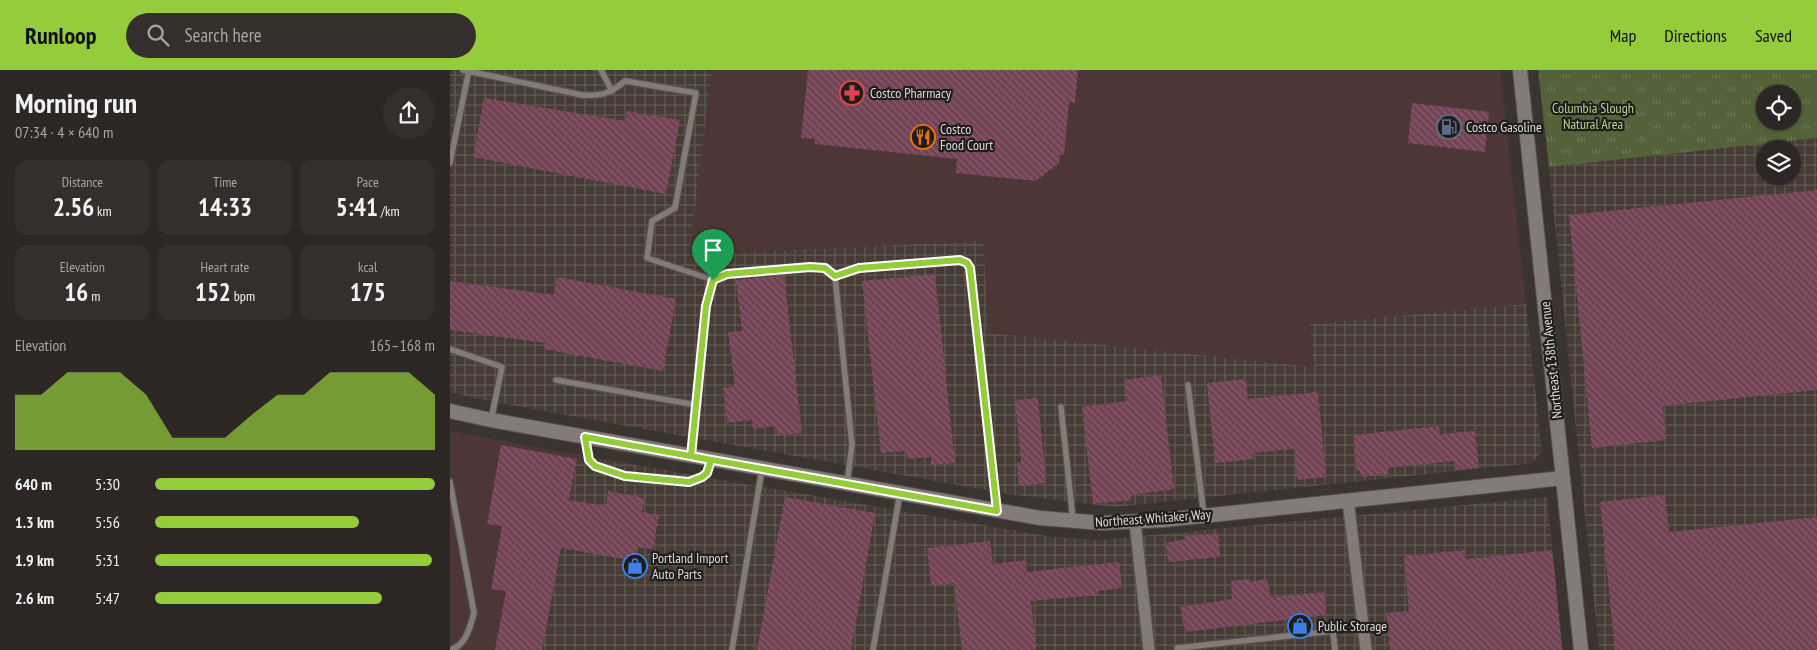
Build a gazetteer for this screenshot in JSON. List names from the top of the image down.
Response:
{
  "streets": {
    "street": ["Northeast 138th Avenue", "Northeast Whitaker Way"]
  },
  "crossings": [
    ["Northeast 138th Avenue", "Northeast Whitaker Way"]
  ],
  "parks": ["Columbia Slough Natural Area"],
  "places": {
    "pharmacy": ["Costco Pharmacy"],
    "fuel station": ["Costco Gasoline"],
    "restaurant": ["Costco Food Court"],
    "shop": ["Portland Import Auto Parts", "Public Storage"]
  },
  "page": {
    "header": "Runloop",
    "search": "Search here",
    "nav": ["Map", "Directions", "Saved"],
    "heading": ["Morning run", "07:34 · 4 × 640 m"],
    "stats": [
      ["Distance", "2.56 km"],
      ["Time", "14:33"],
      ["Pace", "5:41 /km"],
      ["Elevation", "16 m"],
      ["Heart rate", "152 bpm"],
      ["kcal", "175"]
    ],
    "chart": ["Elevation", "165–168 m"],
    "list": [
      {
        "name": "640 m",
        "note": "5:30"
      },
      {
        "name": "1.3 km",
        "note": "5:56"
      },
      {
        "name": "1.9 km",
        "note": "5:31"
      },
      {
        "name": "2.6 km",
        "note": "5:47"
      }
    ]
  }
}
